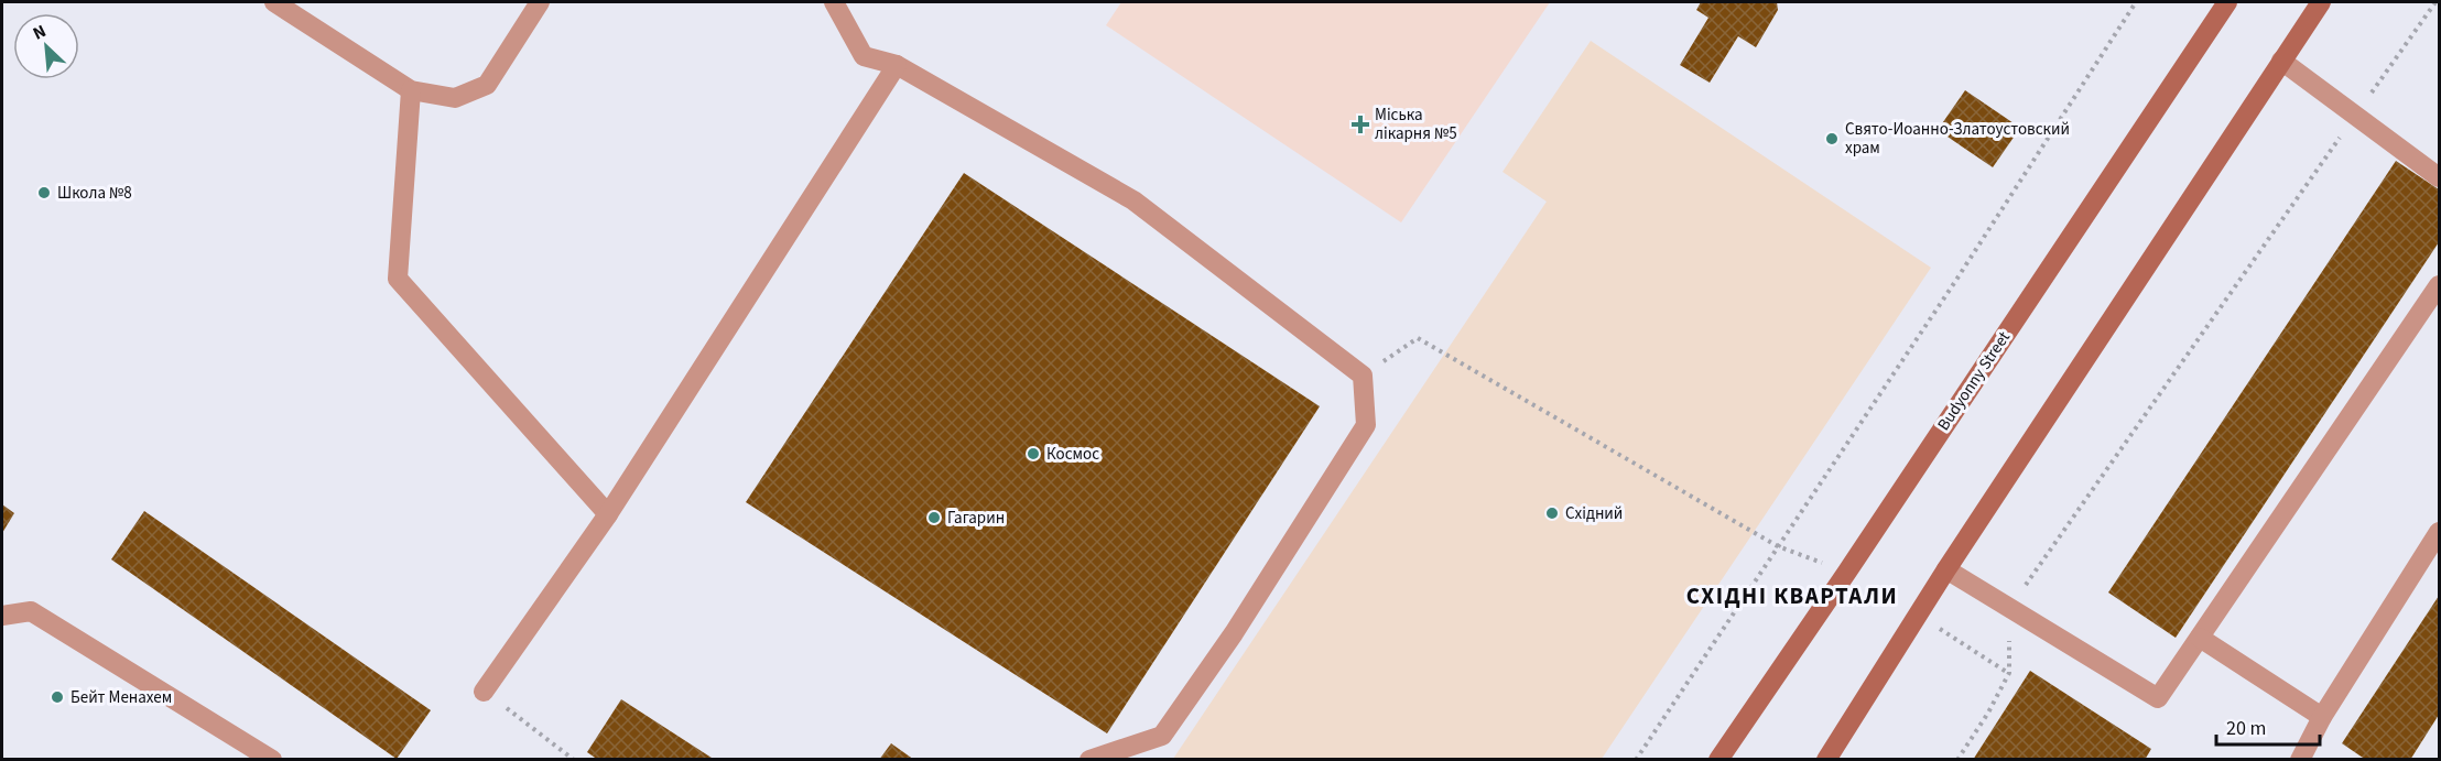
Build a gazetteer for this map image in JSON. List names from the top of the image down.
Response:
{
  "streets": {
    "main road": ["Budyonny Street"]
  },
  "districts": ["СХІДНІ КВАРТАЛИ"],
  "places": {
    "health": ["Міська лікарня №5"],
    "other": [
      "Свято-Иоанно-Златоустовский храм",
      "Школа №8",
      "Космос",
      "Східний",
      "Гагарин",
      "Бейт Менахем"
    ]
  },
  "scale_bar": "20 m",
  "north": "top left"
}
